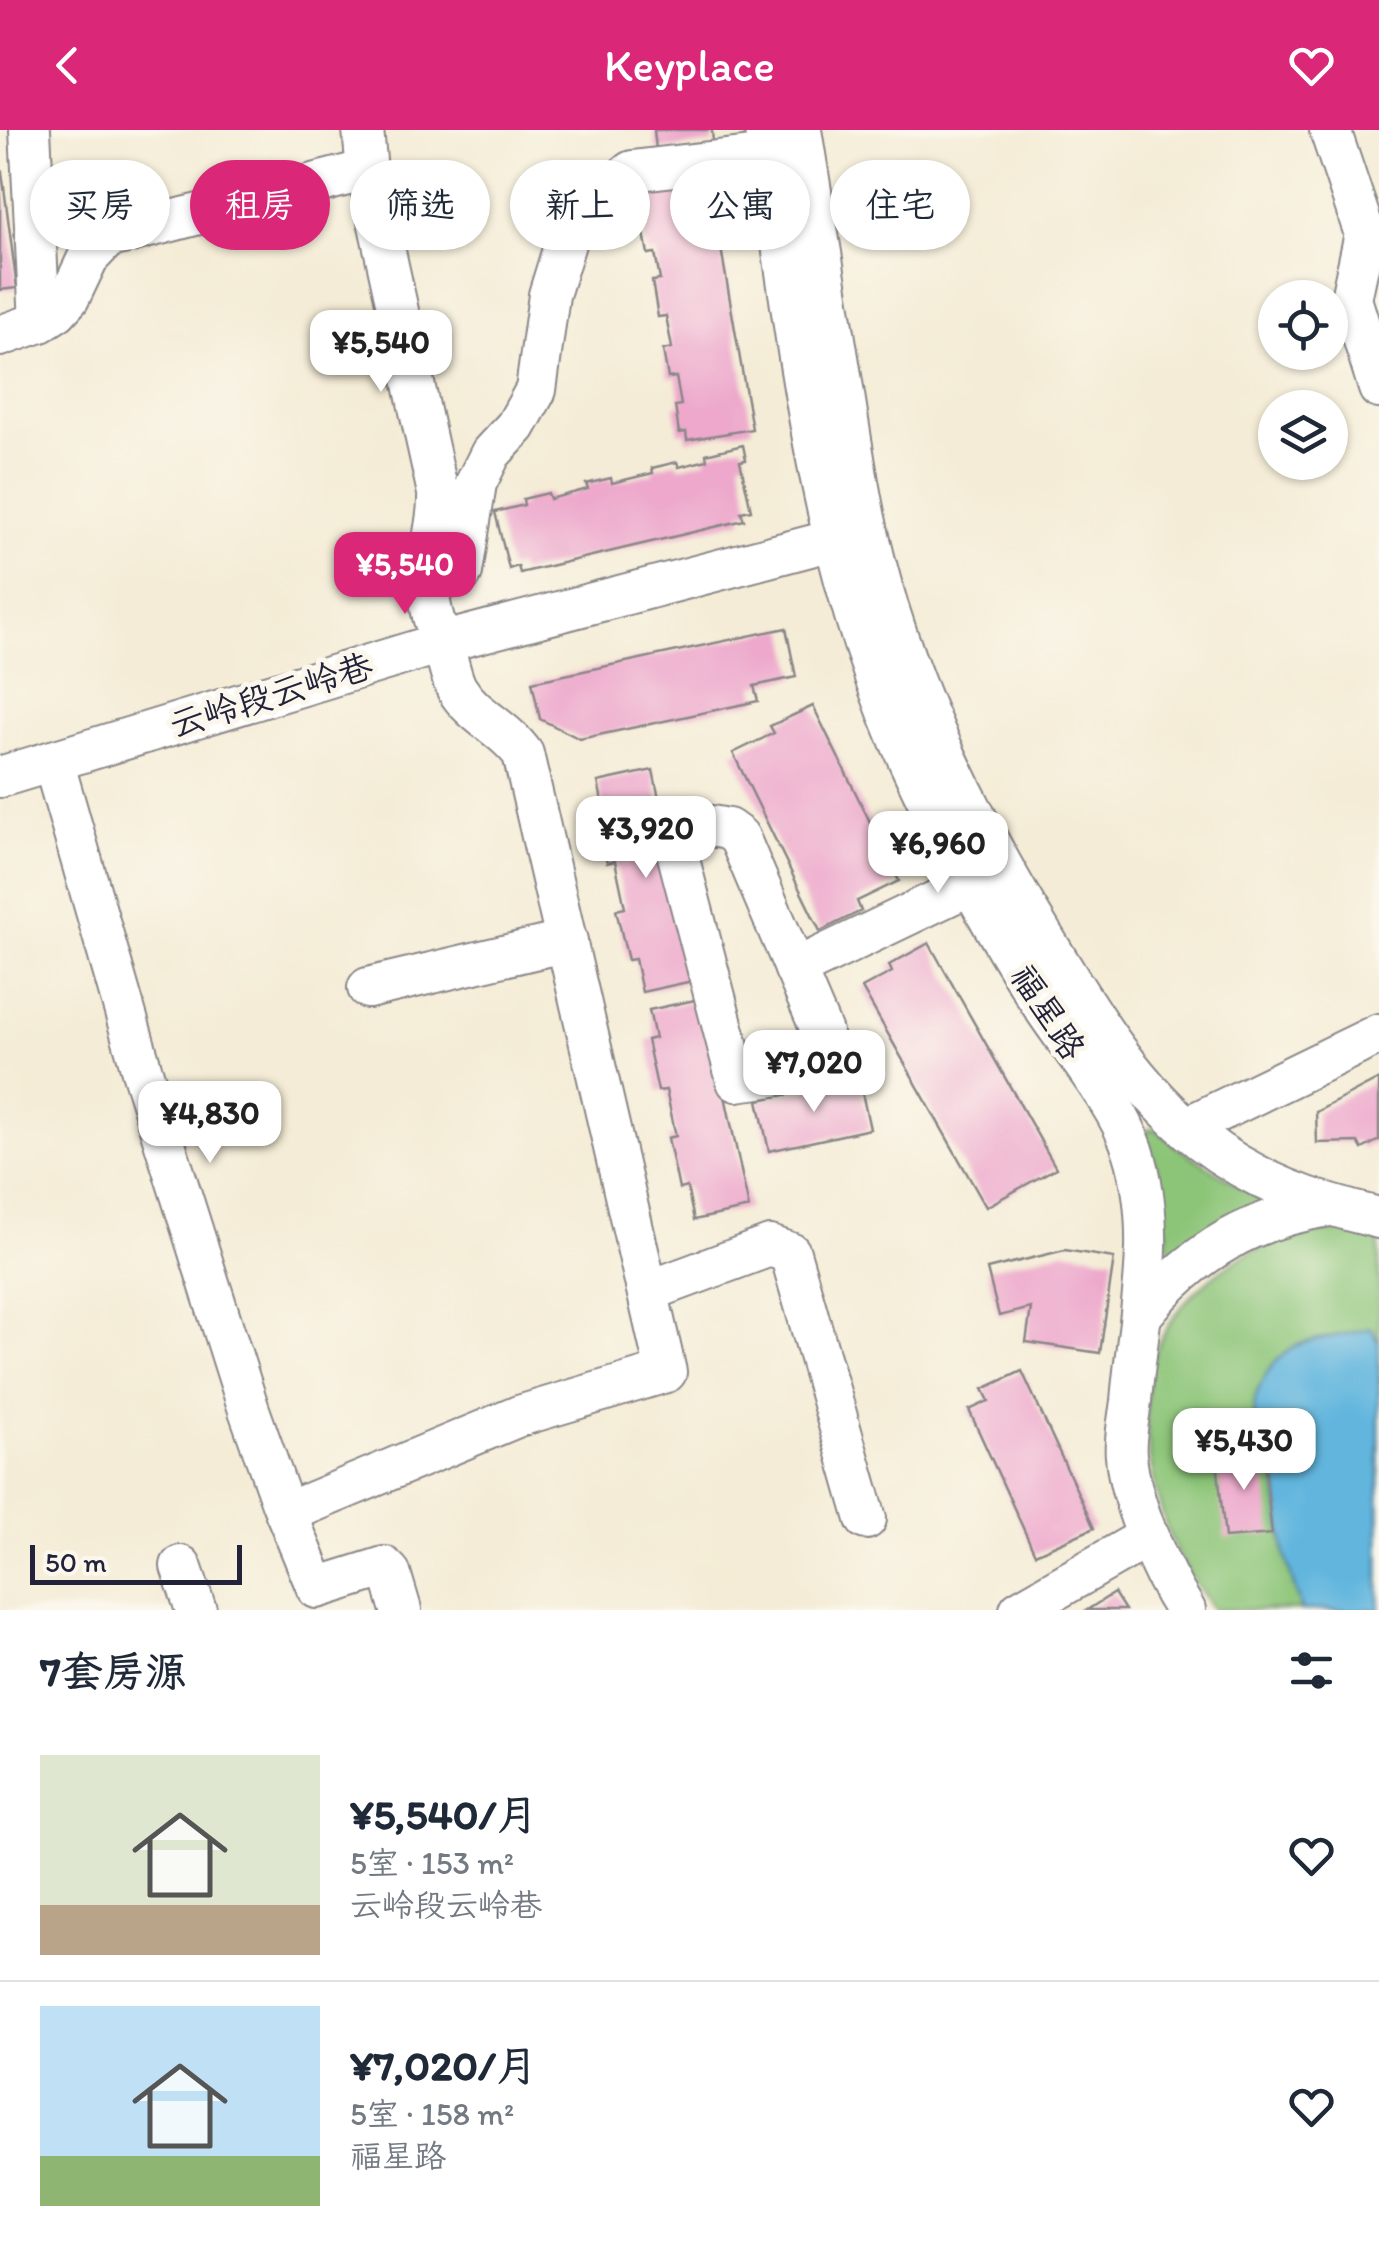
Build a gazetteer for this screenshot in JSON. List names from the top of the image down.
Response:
{
  "streets": {
    "street": ["云岭段云岭巷", "福星路"]
  },
  "crossings": [
    ["云岭段云岭巷", "福星路"]
  ],
  "scale_bar": "50 m",
  "page": {
    "header": "Keyplace",
    "chip": [
      "买房",
      "租房",
      "筛选",
      "新上",
      "公寓",
      "住宅"
    ],
    "price": [
      "¥5,540",
      "¥5,540",
      "¥3,920",
      "¥6,960",
      "¥7,020",
      "¥4,830",
      "¥5,430"
    ],
    "scale": "50 m",
    "heading": "7套房源",
    "list": [
      {
        "name": "¥5,540/月",
        "note": "5室 · 153 m² · 云岭段云岭巷"
      },
      {
        "name": "¥7,020/月",
        "note": "5室 · 158 m² · 福星路"
      }
    ]
  }
}
